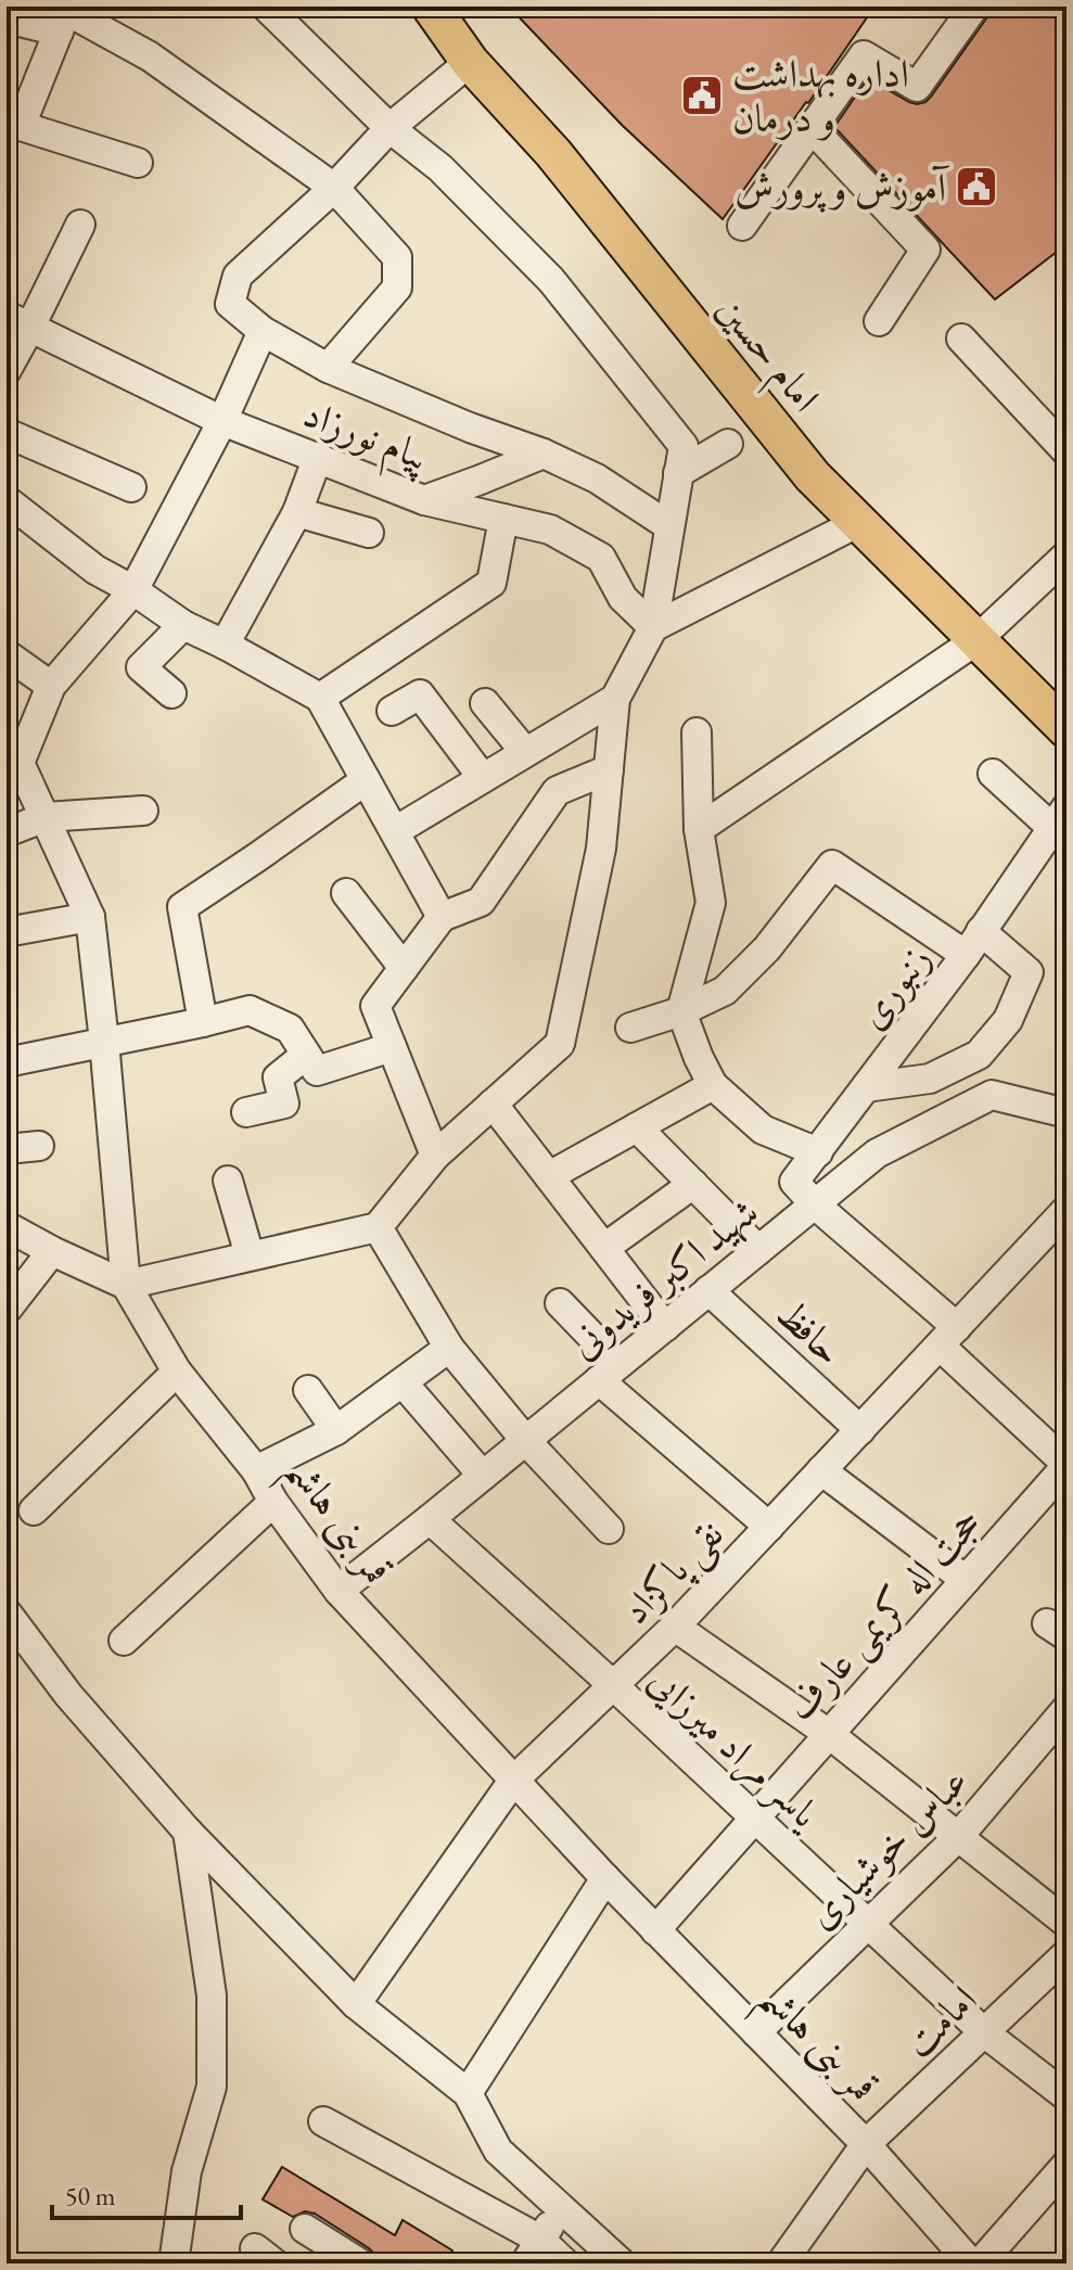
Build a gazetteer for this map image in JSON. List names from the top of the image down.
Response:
{
  "streets": {
    "main road": ["امام حسین"],
    "street": [
      "پیام نورزاد",
      "زنبوری",
      "شهید اکبر فریدونی",
      "حافظ",
      "قمر بنی هاشم",
      "نقی پاکزاد",
      "حجت اله کریمی عارف",
      "یاسر مراد میرزایی",
      "عباس خوشیاری",
      "امامت"
    ]
  },
  "crossings": [
    ["زنبوری", "شهید اکبر فریدونی"],
    ["شهید اکبر فریدونی", "حافظ"],
    ["شهید اکبر فریدونی", "قمر بنی هاشم"],
    ["شهید اکبر فریدونی", "یاسر مراد میرزایی"],
    ["حافظ", "نقی پاکزاد"],
    ["قمر بنی هاشم", "نقی پاکزاد"],
    ["قمر بنی هاشم", "حجت اله کریمی عارف"],
    ["قمر بنی هاشم", "عباس خوشیاری"],
    ["قمر بنی هاشم", "امامت"],
    ["نقی پاکزاد", "یاسر مراد میرزایی"],
    ["حجت اله کریمی عارف", "یاسر مراد میرزایی"],
    ["یاسر مراد میرزایی", "عباس خوشیاری"],
    ["یاسر مراد میرزایی", "امامت"]
  ],
  "places": {
    "public building": ["اداره بهداشت و درمان", "آموزش و پرورش"]
  },
  "scale_bar": "50 m"
}
